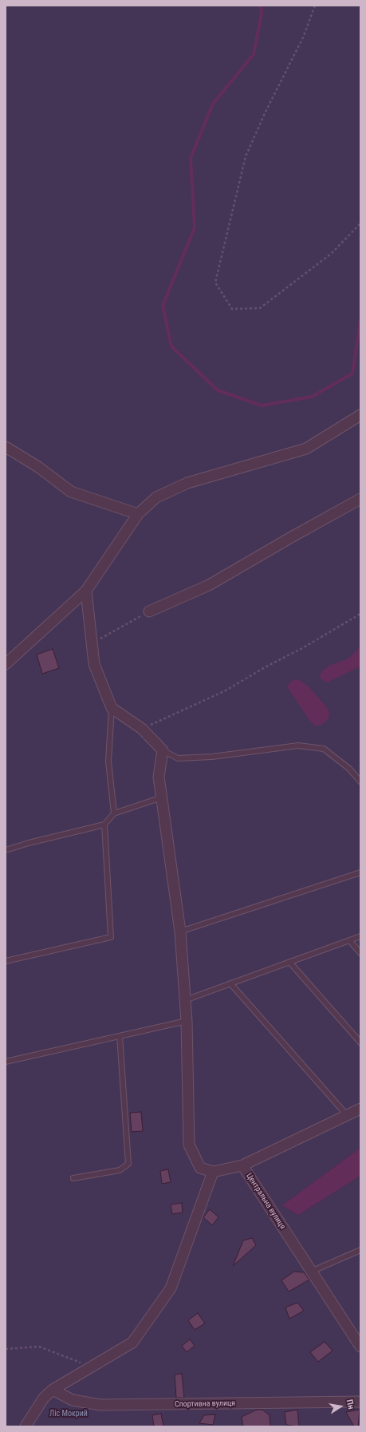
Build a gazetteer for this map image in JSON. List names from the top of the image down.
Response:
{
  "streets": {
    "street": ["Центральна вулиця", "Спортивна вулиця"]
  },
  "parks": ["Ліс Мокрий"],
  "north": "right"
}
